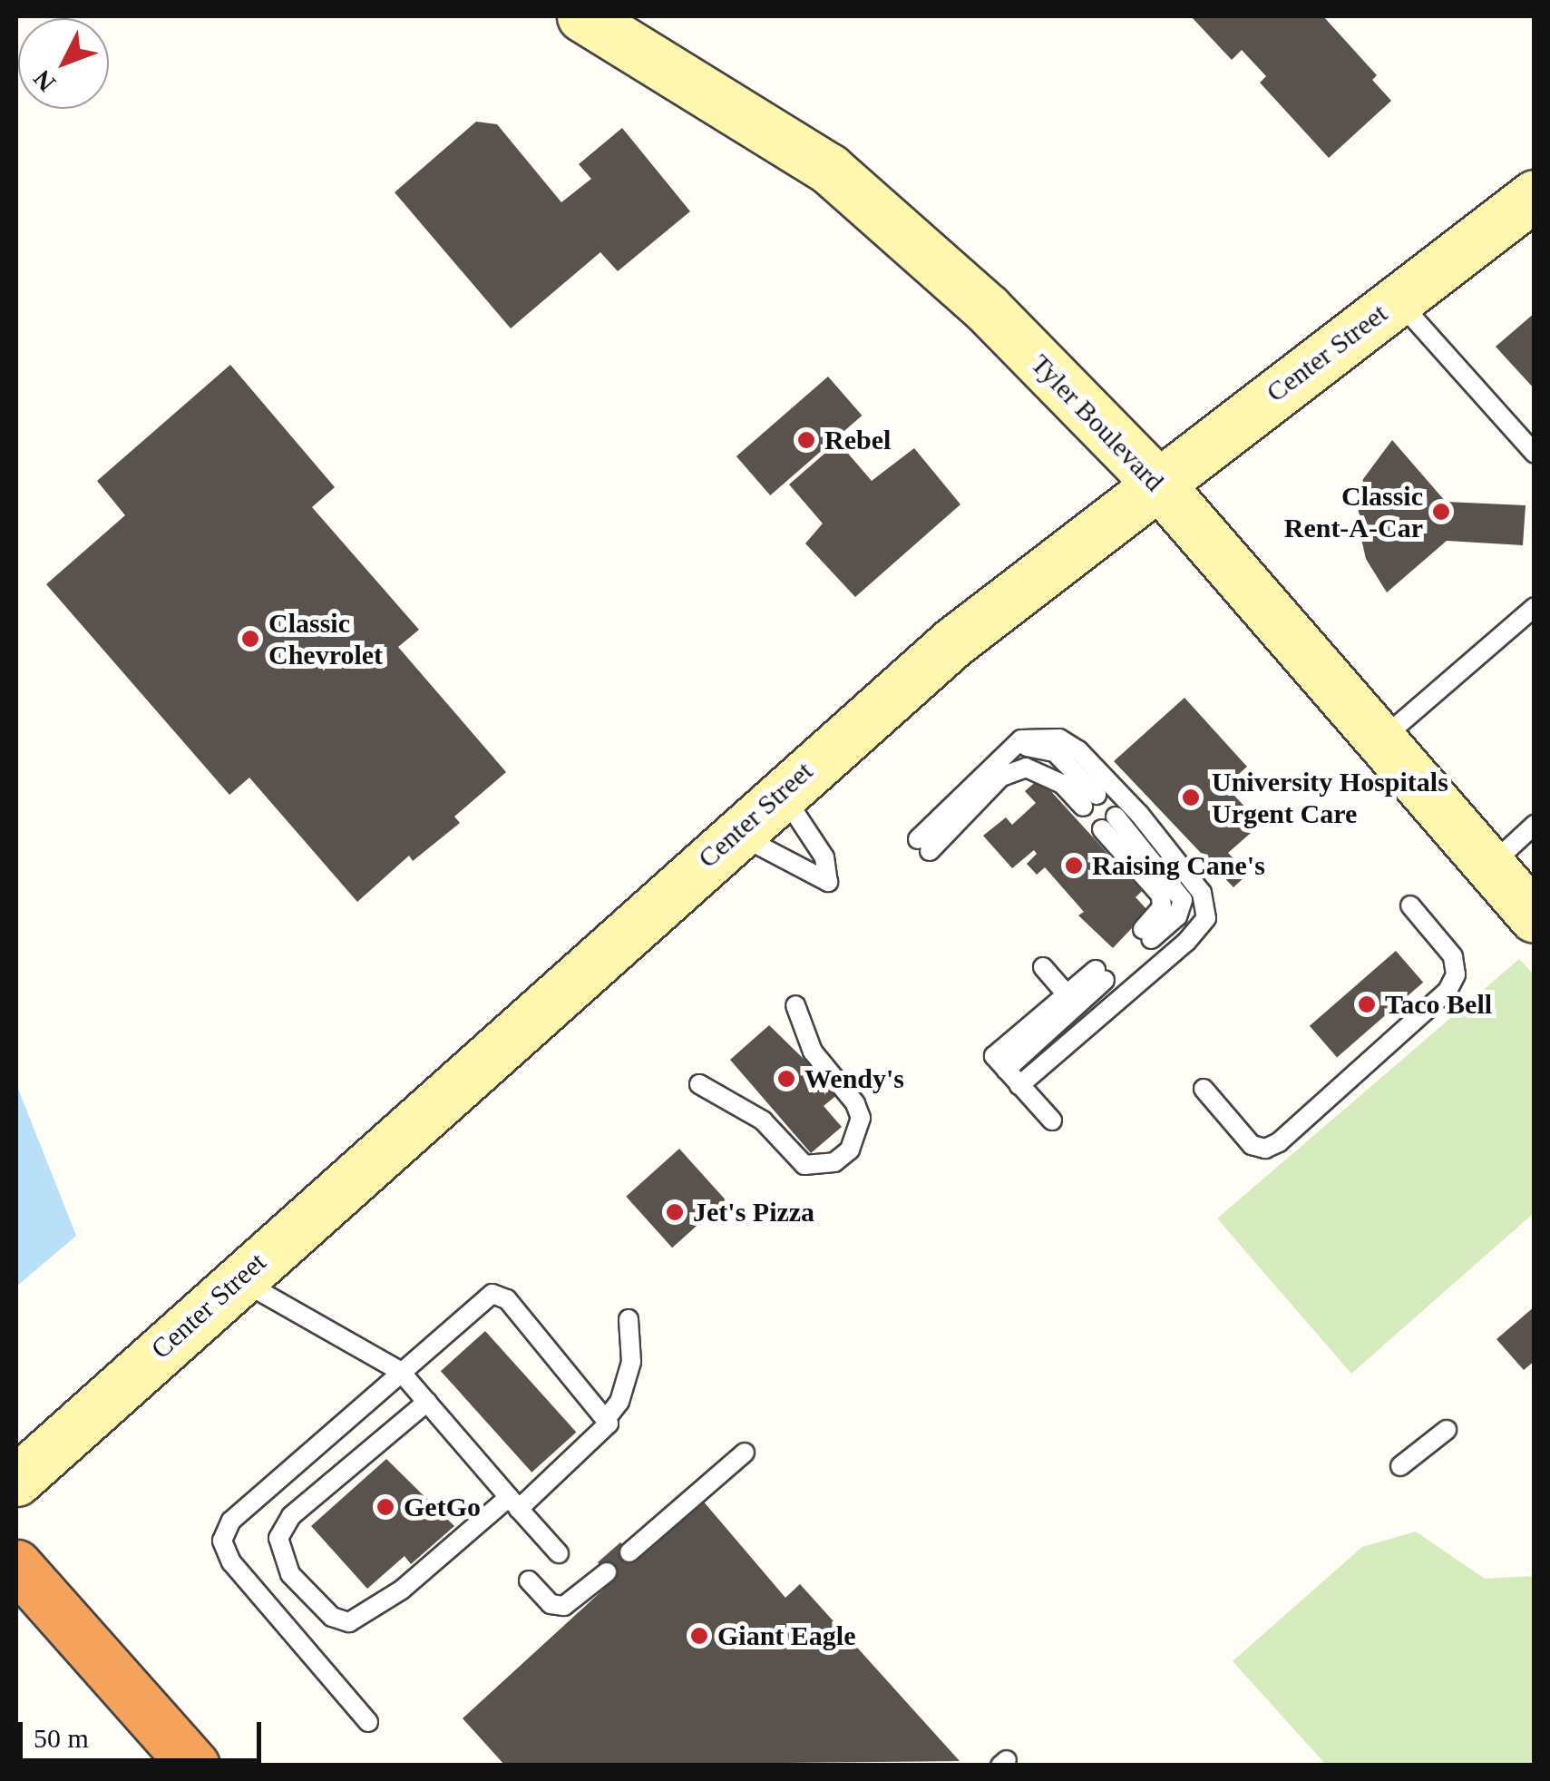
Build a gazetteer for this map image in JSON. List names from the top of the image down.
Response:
{
  "streets": {
    "main road": ["Center Street", "Tyler Boulevard"]
  },
  "crossings": [
    ["Center Street", "Tyler Boulevard"]
  ],
  "places": [
    "Rebel",
    "Classic Rent-A-Car",
    "Classic Chevrolet",
    "University Hospitals Urgent Care",
    "Raising Cane's",
    "Taco Bell",
    "Wendy's",
    "Jet's Pizza",
    "GetGo",
    "Giant Eagle"
  ],
  "scale_bar": "50 m",
  "north": "bottom left"
}
